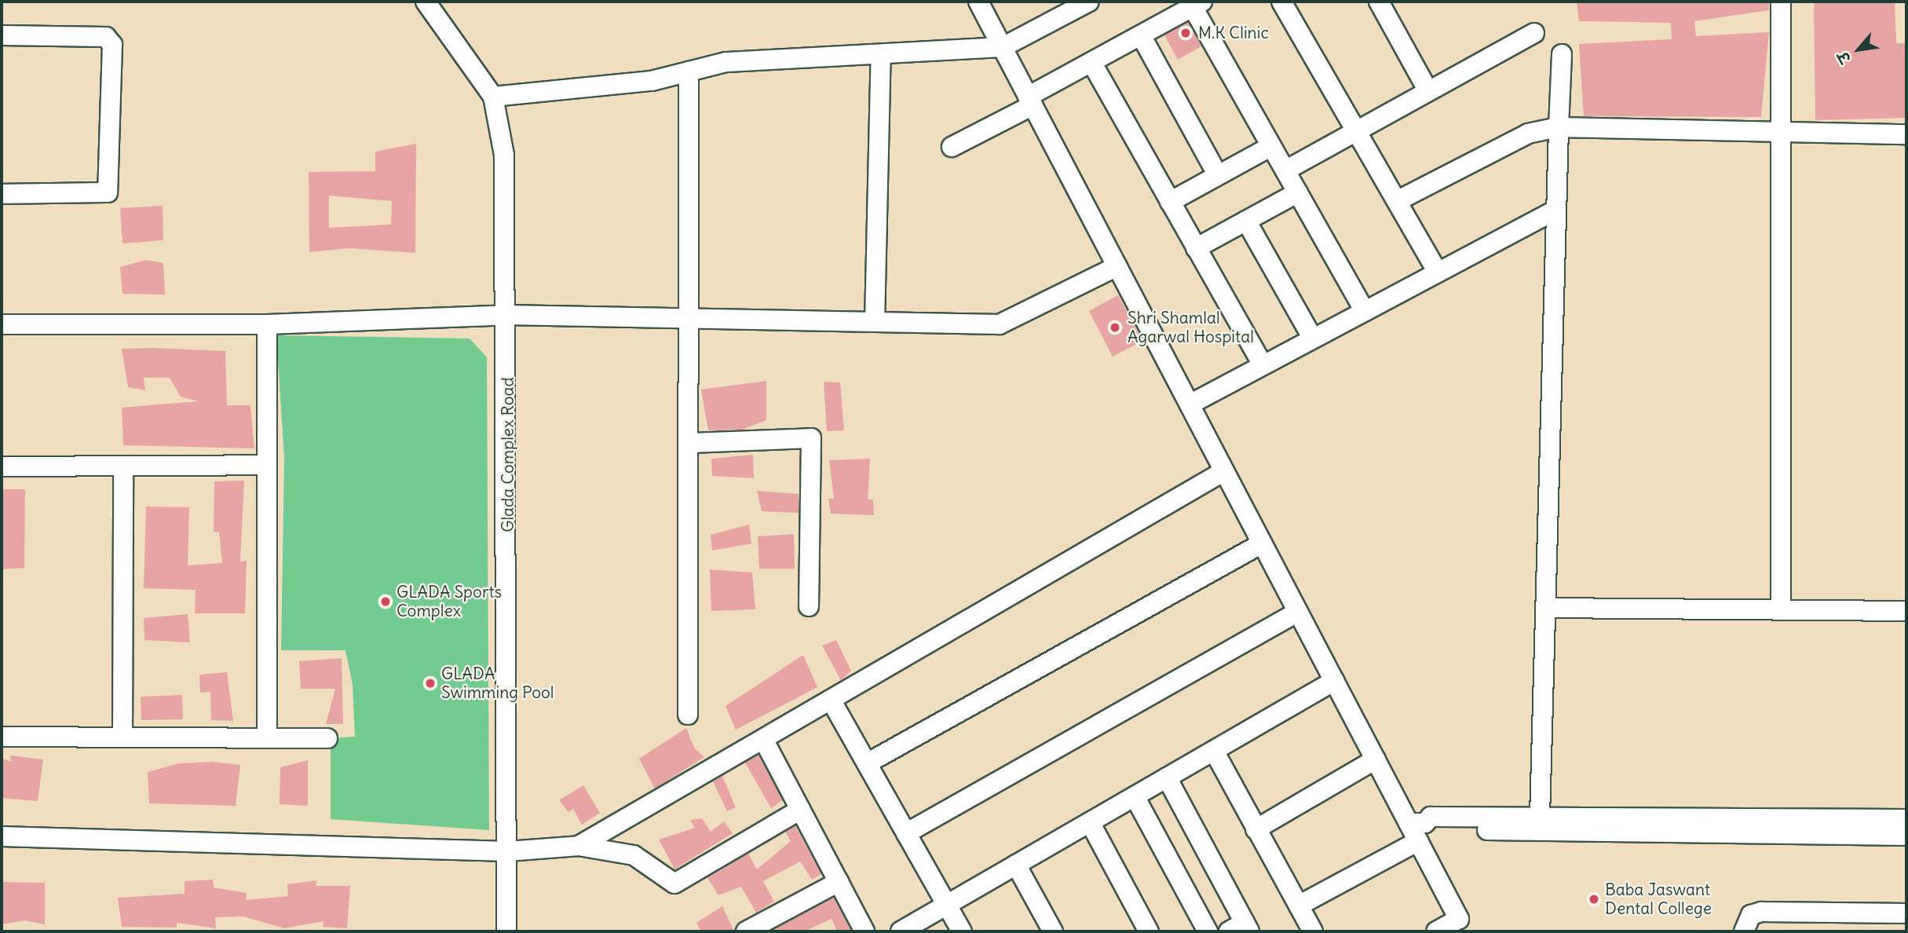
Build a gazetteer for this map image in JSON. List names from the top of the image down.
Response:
{
  "streets": {
    "street": ["Glada Complex Road"]
  },
  "places": [
    "M.K Clinic",
    "Shri Shamlal Agarwal Hospital",
    "GLADA Sports Complex",
    "GLADA Swimming Pool",
    "Baba Jaswant Dental College"
  ],
  "north": "bottom left"
}
